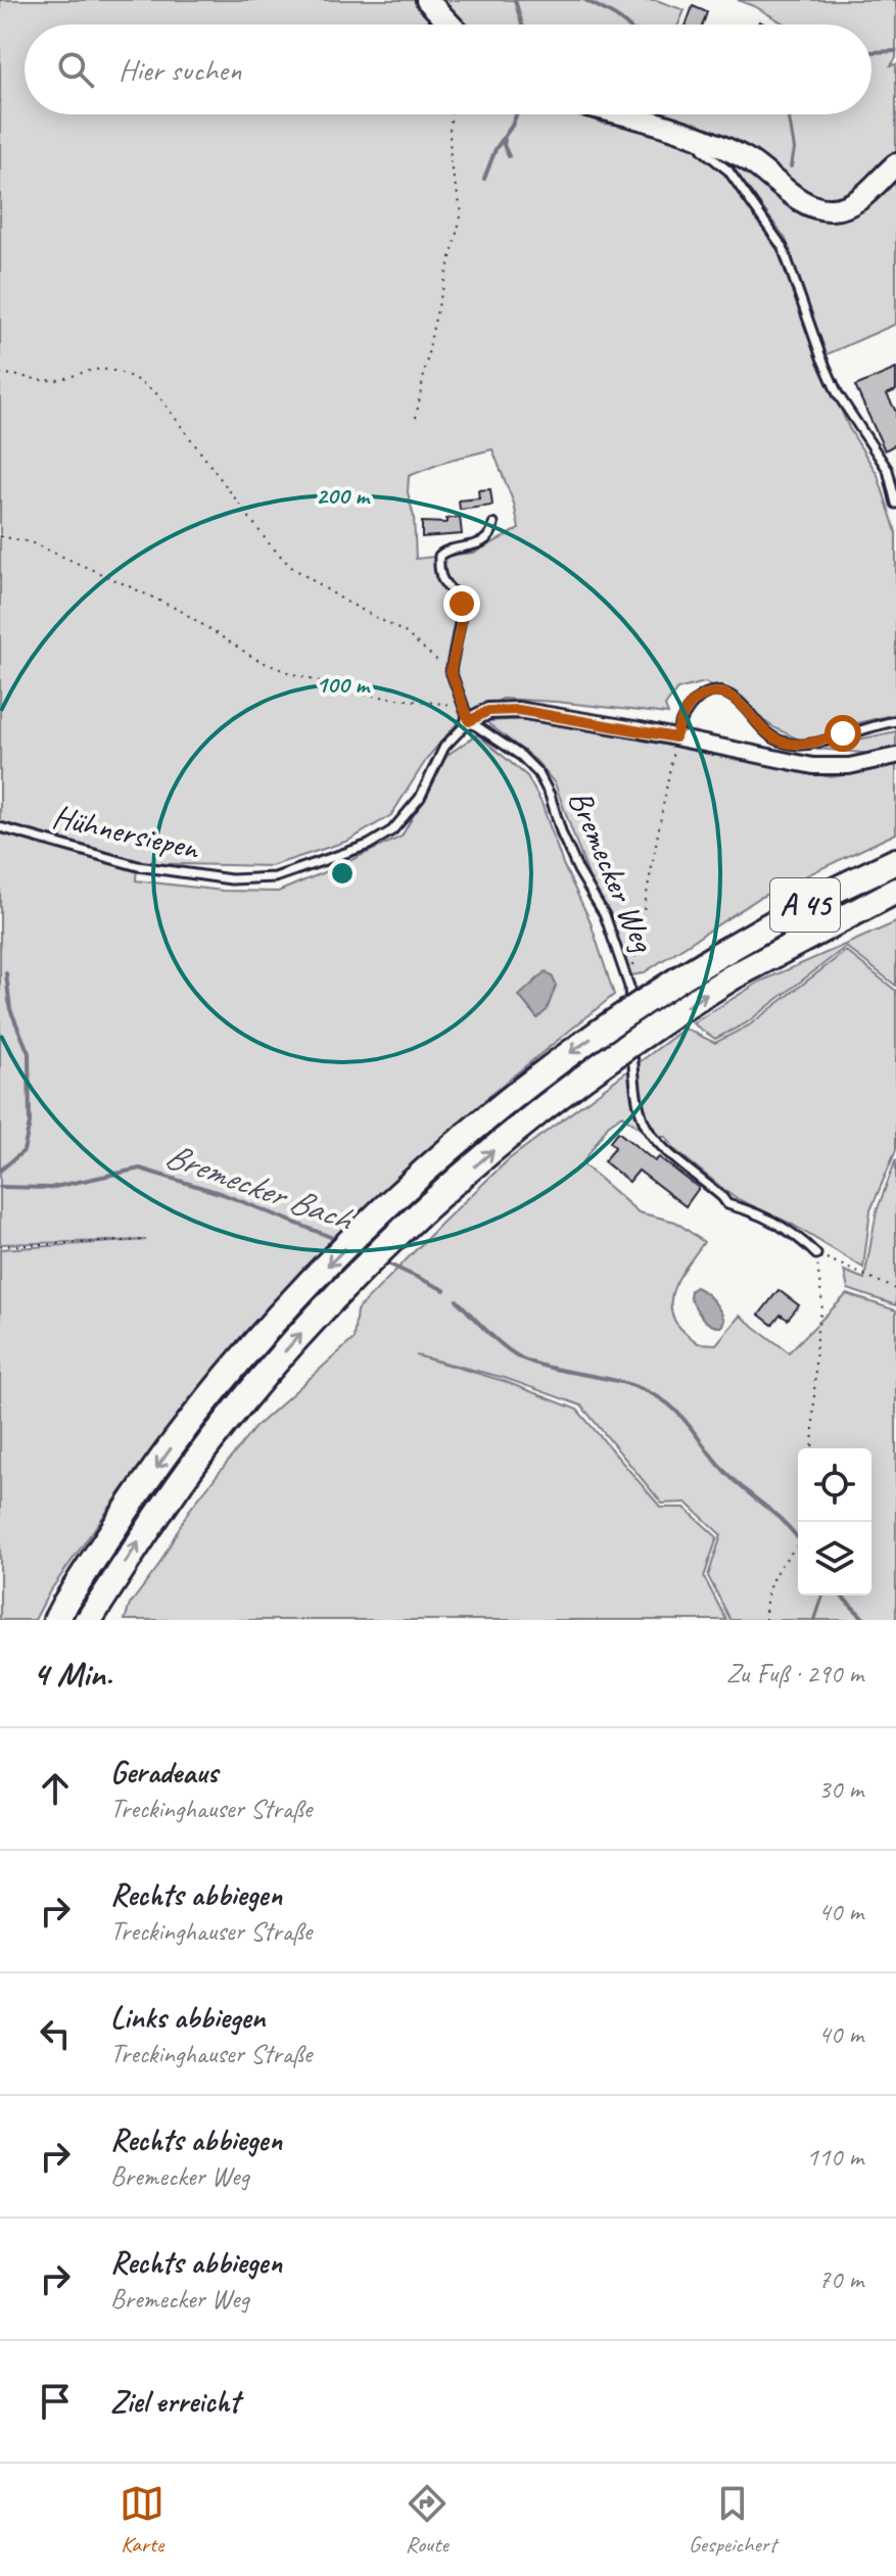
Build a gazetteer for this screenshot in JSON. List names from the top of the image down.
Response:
{
  "streets": {
    "highway": ["A 45"],
    "lane": ["Hühnersiepen", "Bremecker Weg"]
  },
  "crossings": [
    ["Hühnersiepen", "Bremecker Weg"]
  ],
  "water": ["Bremecker Bach"],
  "page": {
    "search": "Hier suchen",
    "heading": ["4 Min.", "Zu Fuß · 290 m"],
    "list": [
      ["Geradeaus", "Treckinghauser Straße", "30 m"],
      ["Rechts abbiegen", "Treckinghauser Straße", "40 m"],
      ["Links abbiegen", "Treckinghauser Straße", "40 m"],
      ["Rechts abbiegen", "Bremecker Weg", "110 m"],
      ["Rechts abbiegen", "Bremecker Weg", "70 m"],
      "Ziel erreicht"
    ],
    "nav": ["Karte", "Route", "Gespeichert"]
  },
  "rings": ["200 m", "100 m"]
}
